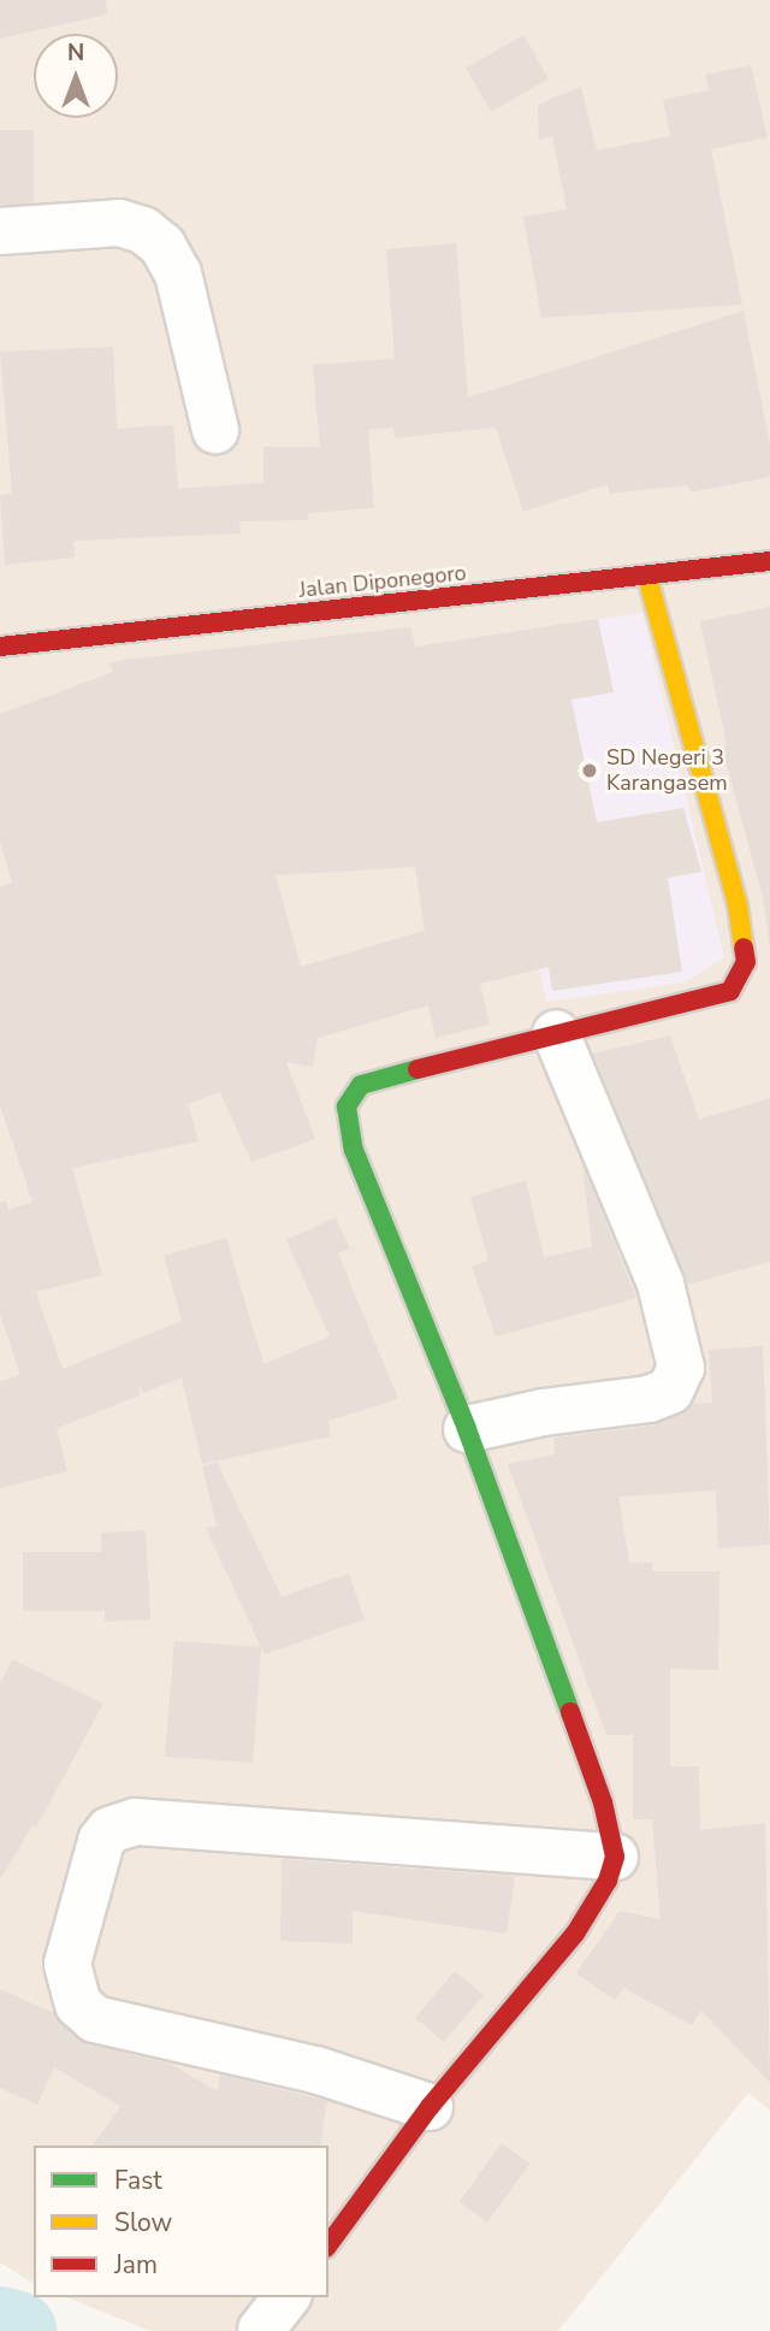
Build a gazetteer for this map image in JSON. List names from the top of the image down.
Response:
{
  "streets": {
    "street": ["Jalan Diponegoro"]
  },
  "places": ["SD Negeri 3 Karangasem"],
  "legend": ["Fast", "Slow", "Jam"],
  "north": "top"
}
